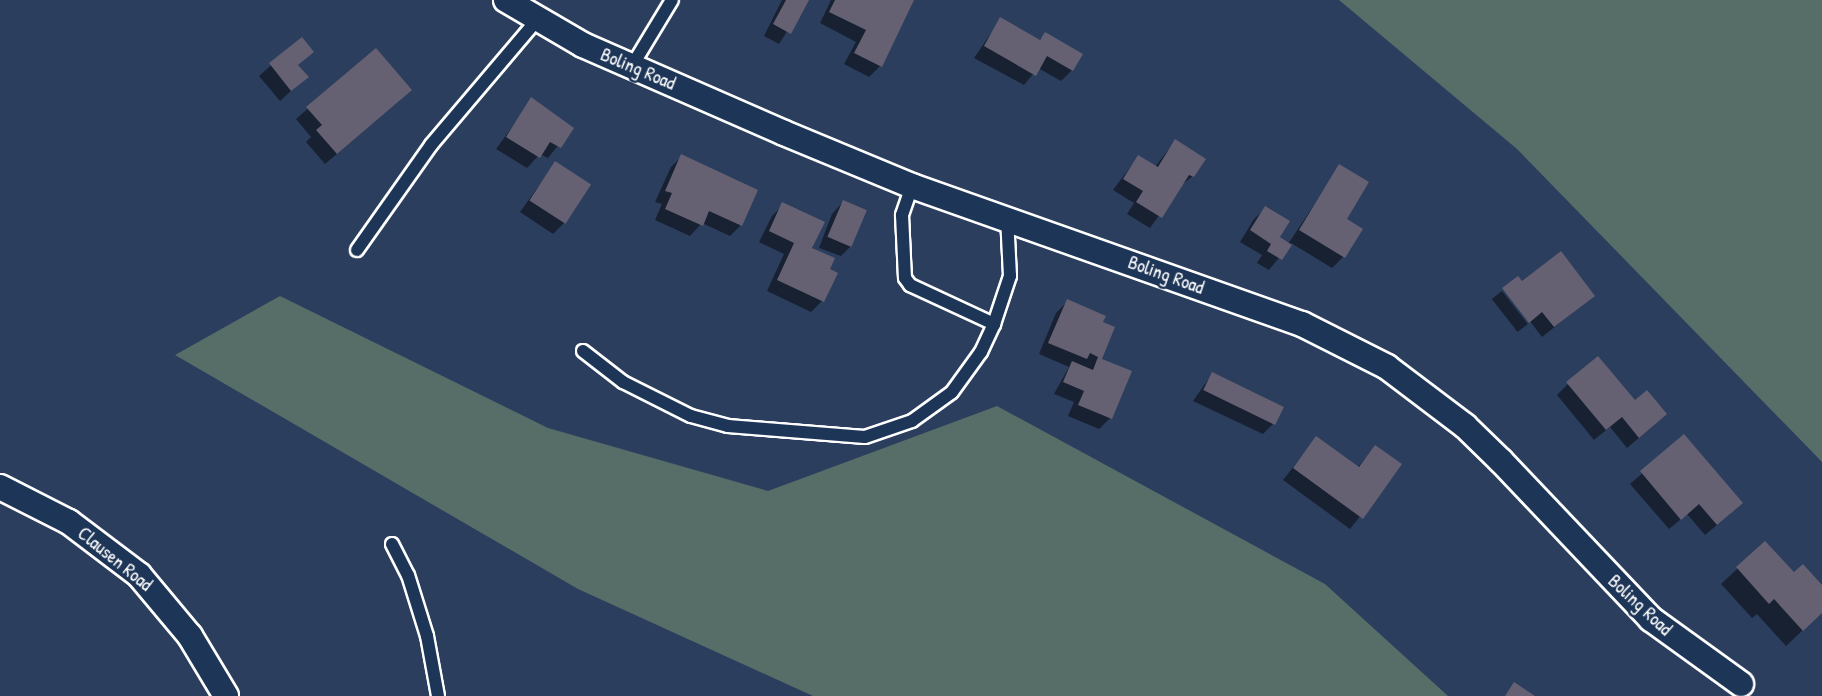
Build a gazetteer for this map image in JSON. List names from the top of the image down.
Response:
{
  "streets": {
    "street": ["Boling Road", "Clausen Road"]
  }
}
